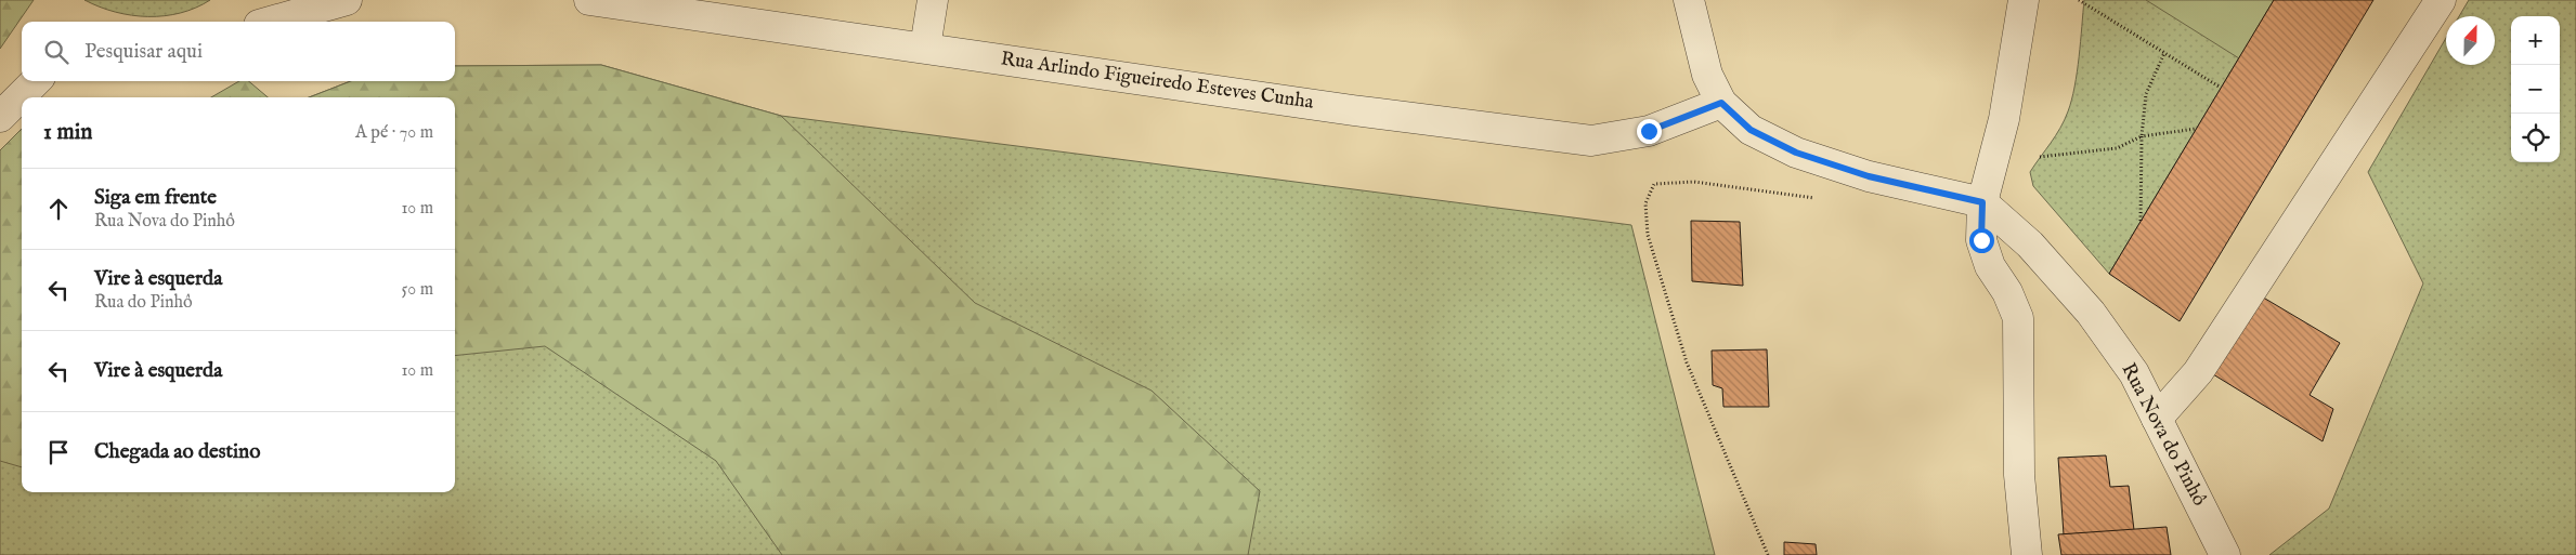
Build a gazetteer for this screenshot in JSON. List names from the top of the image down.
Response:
{
  "streets": {
    "street": ["Rua Arlindo Figueiredo Esteves Cunha", "Rua Nova do Pinhô"]
  },
  "north": "top",
  "page": {
    "map_buttons": ["+", "−"],
    "search": "Pesquisar aqui",
    "heading": ["1 min", "A pé · 70 m"],
    "list": [
      ["Siga em frente", "Rua Nova do Pinhô", "10 m"],
      ["Vire à esquerda", "Rua do Pinhô", "50 m"],
      ["Vire à esquerda", "10 m"],
      "Chegada ao destino"
    ]
  }
}
